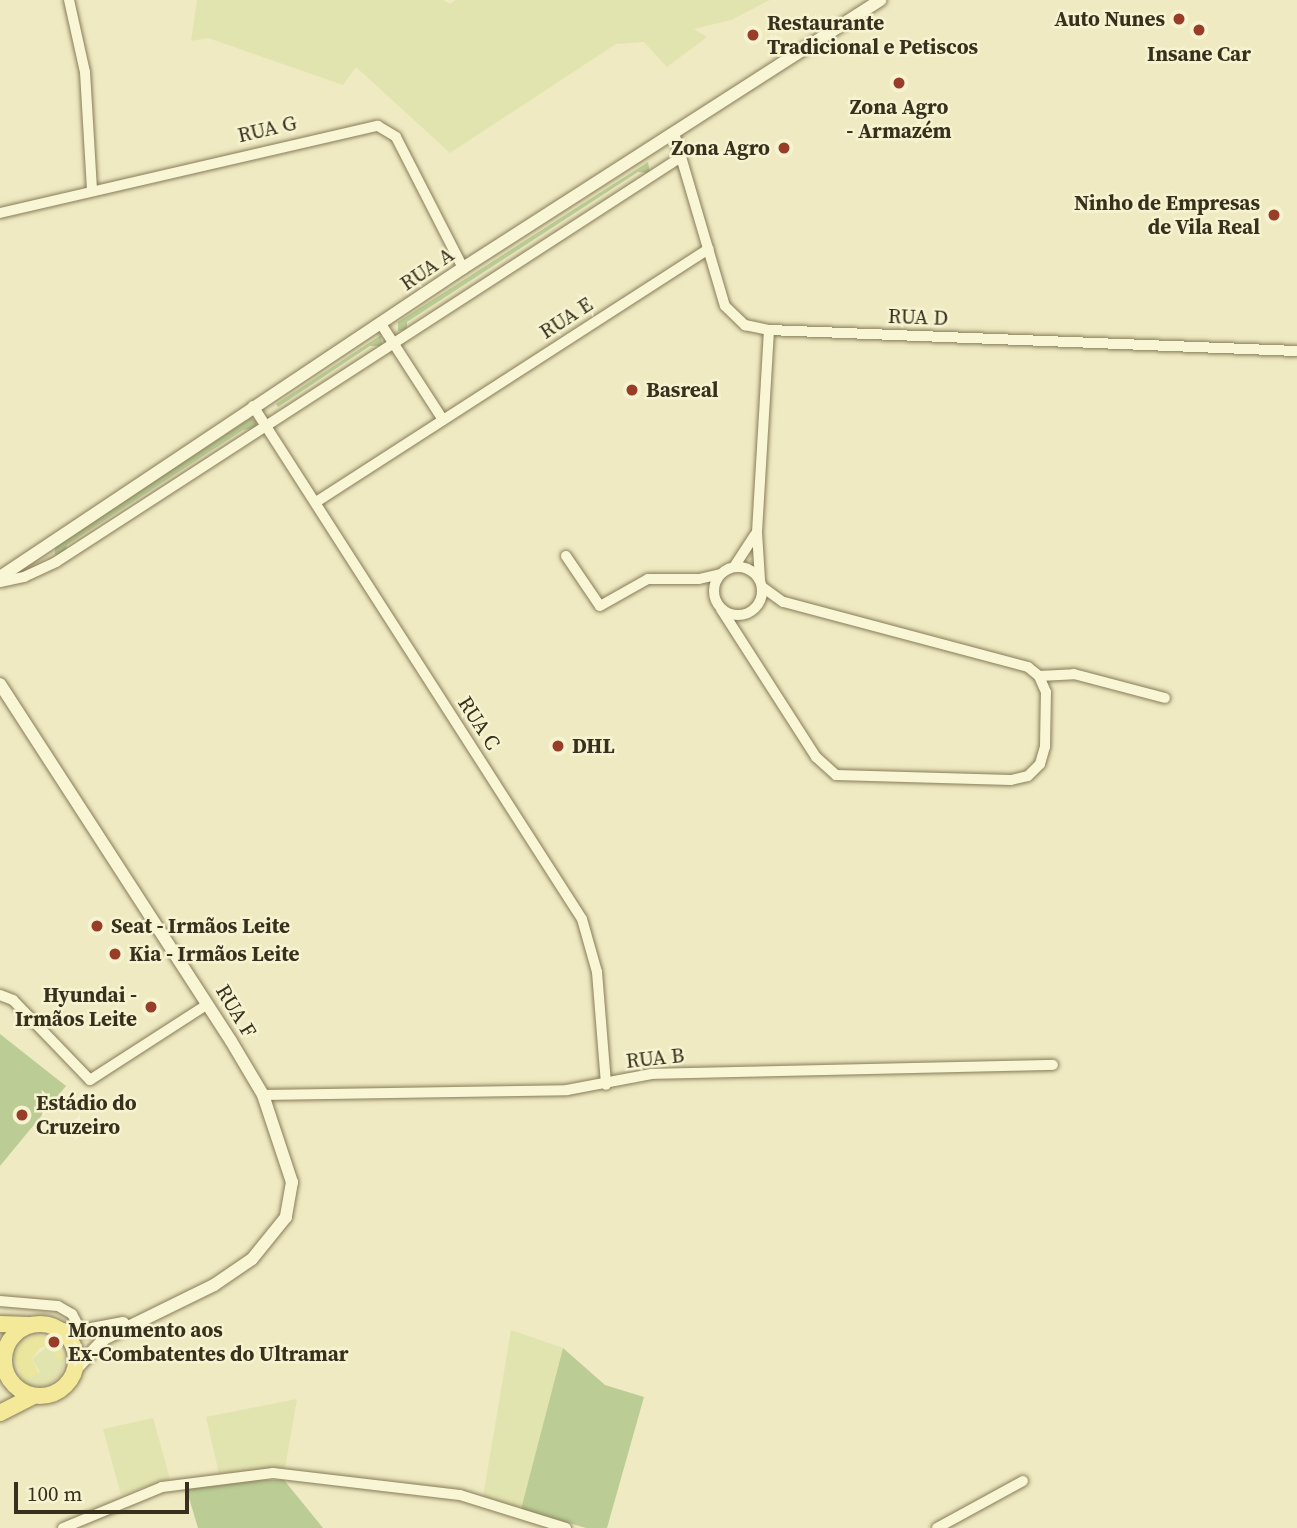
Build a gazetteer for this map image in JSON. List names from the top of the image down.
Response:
{
  "streets": {
    "street": [
      "RUA G",
      "RUA A",
      "RUA D",
      "RUA E",
      "RUA C",
      "RUA F",
      "RUA B"
    ]
  },
  "crossings": [
    ["RUA G", "RUA A"],
    ["RUA A", "RUA D"],
    ["RUA A", "RUA C"],
    ["RUA D", "RUA E"],
    ["RUA E", "RUA C"],
    ["RUA C", "RUA B"],
    ["RUA F", "RUA B"]
  ],
  "places": [
    "Auto Nunes",
    "Insane Car",
    "Restaurante Tradicional e Petiscos",
    "Zona Agro - Armazém",
    "Zona Agro",
    "Ninho de Empresas de Vila Real",
    "Basreal",
    "DHL",
    "Seat - Irmãos Leite",
    "Kia - Irmãos Leite",
    "Hyundai - Irmãos Leite",
    "Estádio do Cruzeiro",
    "Monumento aos Ex-Combatentes do Ultramar"
  ],
  "scale_bar": "100 m"
}
